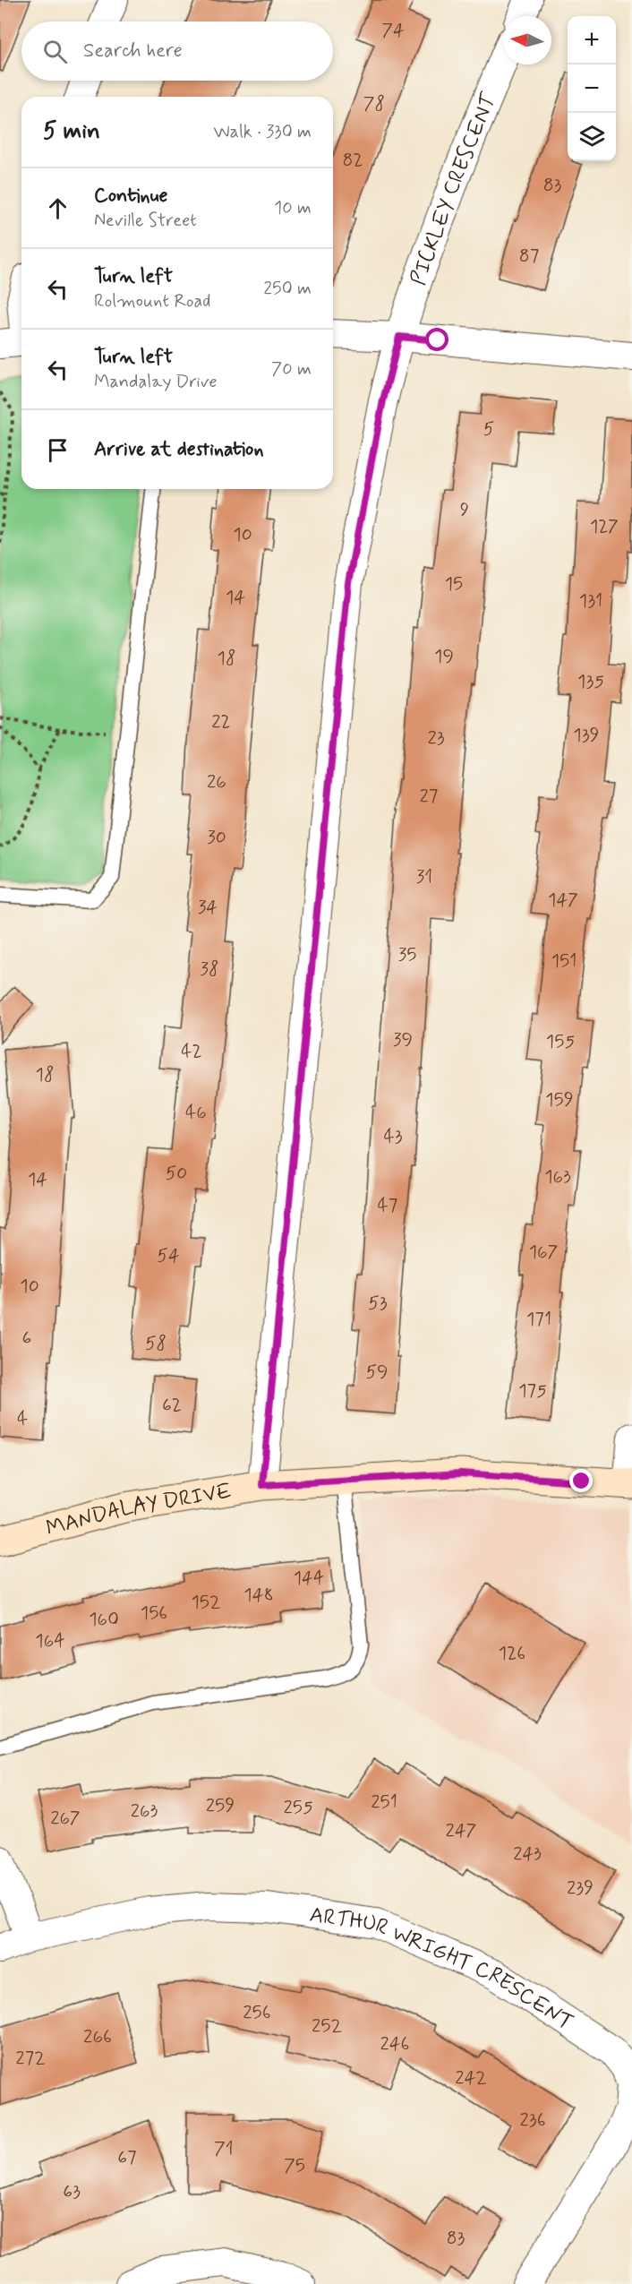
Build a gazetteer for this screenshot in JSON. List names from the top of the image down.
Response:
{
  "streets": {
    "street": ["PICKLEY CRESCENT", "MANDALAY DRIVE", "ARTHUR WRIGHT CRESCENT"]
  },
  "crossings": [
    ["PICKLEY CRESCENT", "MANDALAY DRIVE"]
  ],
  "house_numbers": [
    "74",
    "78",
    "82",
    "83",
    "87",
    "5",
    "9",
    "127",
    "10",
    "15",
    "14",
    "131",
    "19",
    "18",
    "135",
    "22",
    "139",
    "23",
    "26",
    "27",
    "30",
    "31",
    "147",
    "34",
    "35",
    "151",
    "38",
    "39",
    "155",
    "42",
    "18",
    "159",
    "46",
    "43",
    "50",
    "163",
    "14",
    "47",
    "167",
    "54",
    "10",
    "53",
    "171",
    "6",
    "58",
    "59",
    "175",
    "62",
    "4",
    "144",
    "148",
    "152",
    "156",
    "160",
    "164",
    "126",
    "251",
    "259",
    "255",
    "263",
    "267",
    "247",
    "243",
    "239",
    "256",
    "252",
    "266",
    "246",
    "272",
    "242",
    "236",
    "71",
    "67",
    "75",
    "63",
    "83"
  ],
  "north": "left",
  "page": {
    "map_buttons": ["+", "−"],
    "search": "Search here",
    "heading": ["5 min", "Walk · 330 m"],
    "list": [
      ["Continue", "Neville Street", "10 m"],
      ["Turn left", "Rolmount Road", "250 m"],
      ["Turn left", "Mandalay Drive", "70 m"],
      "Arrive at destination"
    ]
  }
}
